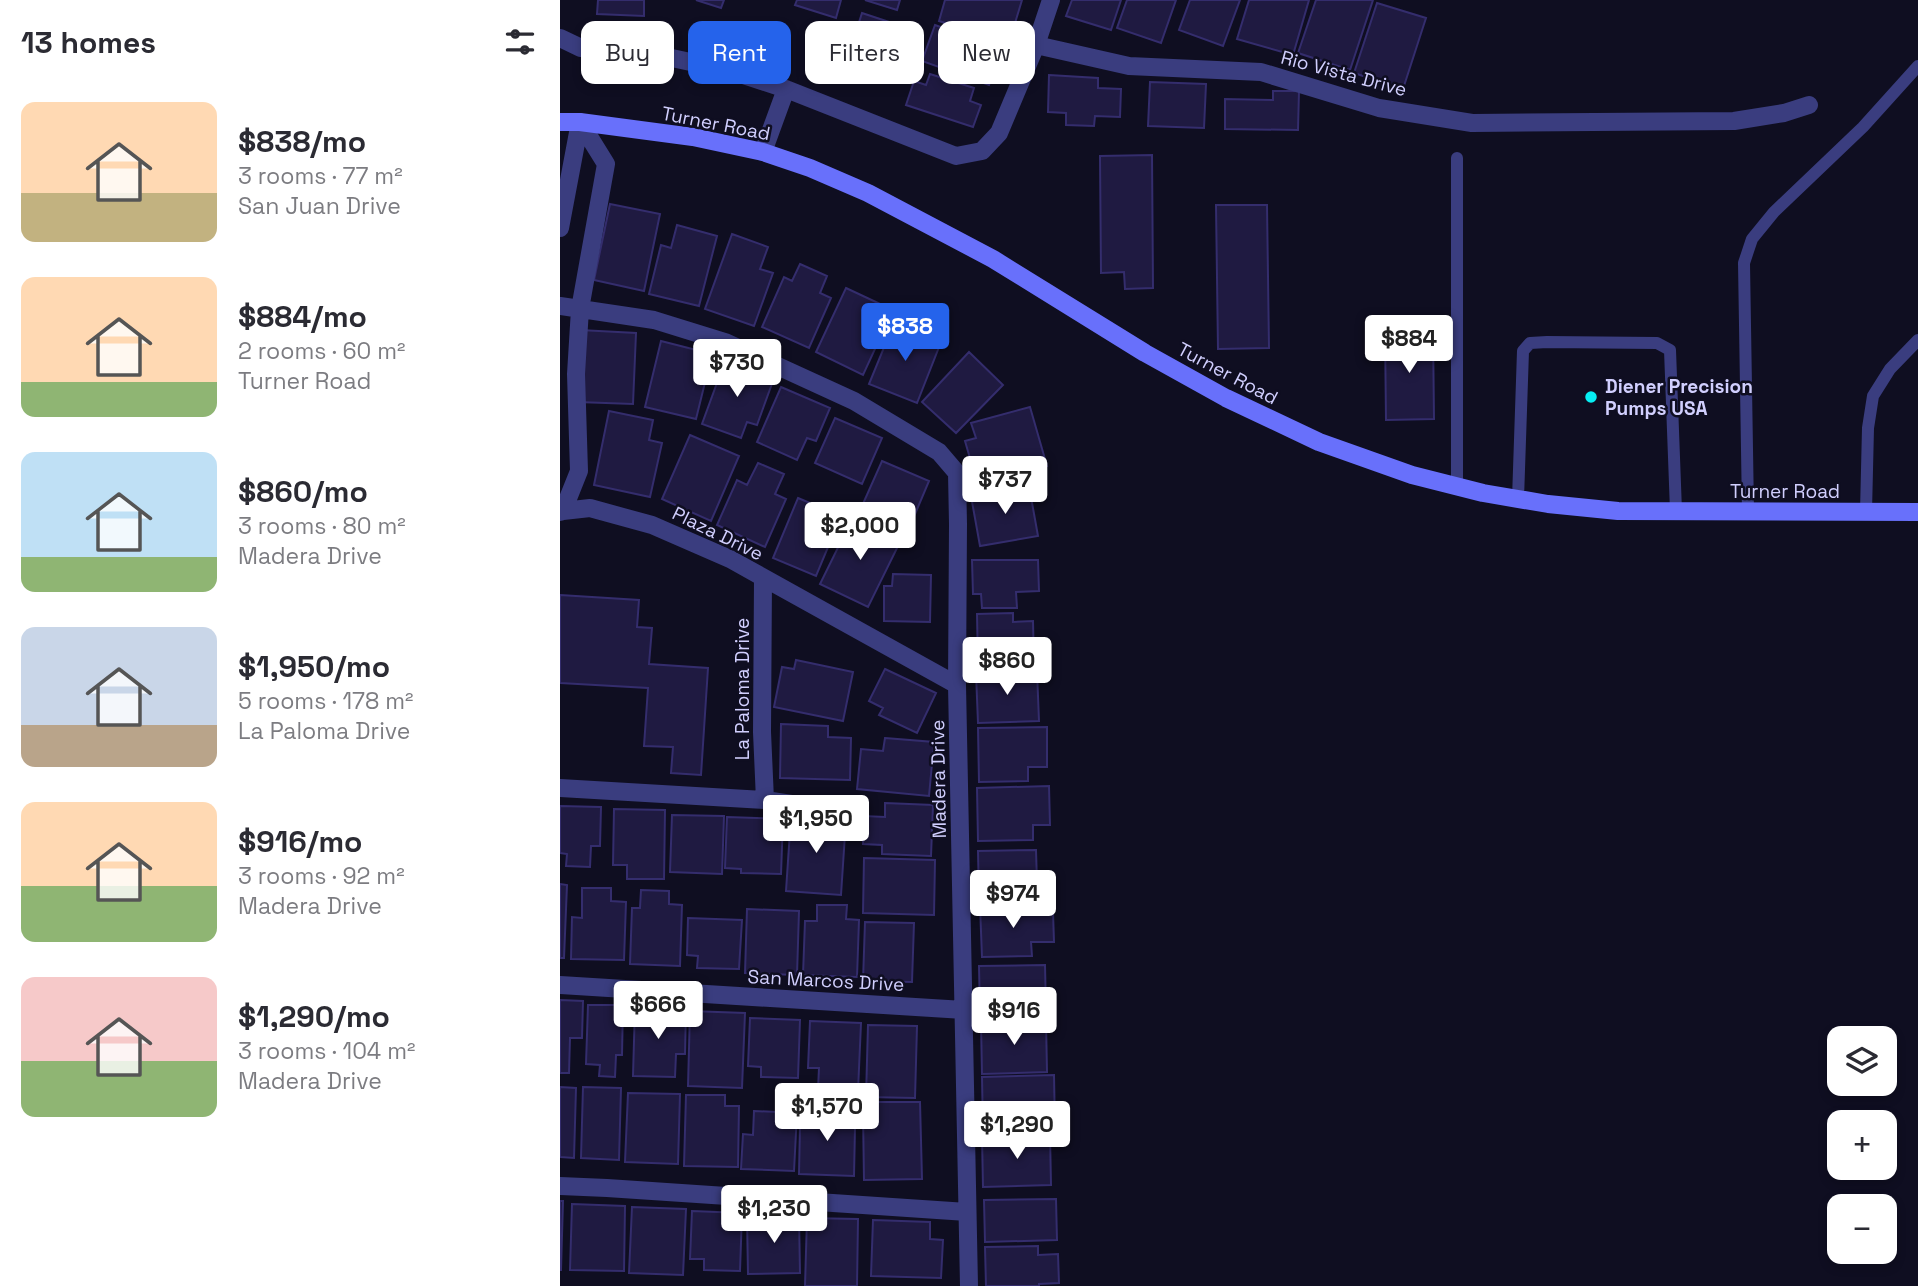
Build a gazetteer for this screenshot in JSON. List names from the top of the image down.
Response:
{
  "streets": {
    "main road": ["Turner Road"],
    "street": [
      "Rio Vista Drive",
      "Plaza Drive",
      "La Paloma Drive",
      "Madera Drive",
      "San Marcos Drive"
    ]
  },
  "crossings": [
    ["Plaza Drive", "La Paloma Drive"],
    ["Plaza Drive", "Madera Drive"],
    ["Madera Drive", "San Marcos Drive"]
  ],
  "places": ["Diener Precision Pumps USA"],
  "page": {
    "heading": "13 homes",
    "chip": [
      "Buy",
      "Rent",
      "Filters",
      "New"
    ],
    "list": [
      {
        "name": "$838/mo",
        "note": "3 rooms · 77 m² · San Juan Drive"
      },
      {
        "name": "$884/mo",
        "note": "2 rooms · 60 m² · Turner Road"
      },
      {
        "name": "$860/mo",
        "note": "3 rooms · 80 m² · Madera Drive"
      },
      {
        "name": "$1,950/mo",
        "note": "5 rooms · 178 m² · La Paloma Drive"
      },
      {
        "name": "$916/mo",
        "note": "3 rooms · 92 m² · Madera Drive"
      },
      {
        "name": "$1,290/mo",
        "note": "3 rooms · 104 m² · Madera Drive"
      }
    ],
    "price": [
      "$838",
      "$884",
      "$730",
      "$737",
      "$2,000",
      "$860",
      "$1,950",
      "$974",
      "$666",
      "$916",
      "$1,570",
      "$1,290",
      "$1,230"
    ],
    "map_buttons": ["+", "−"]
  }
}
